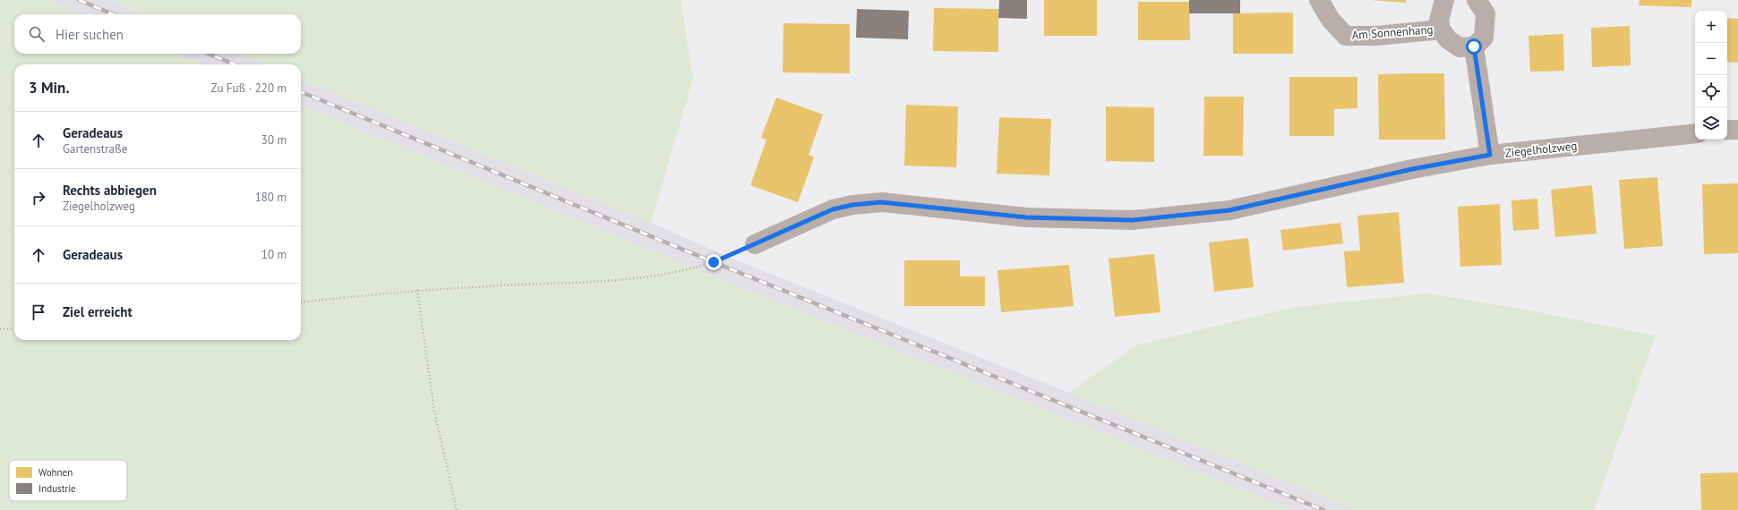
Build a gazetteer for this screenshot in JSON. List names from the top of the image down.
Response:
{
  "streets": {
    "street": ["Am Sonnenhang", "Ziegelholzweg"]
  },
  "legend": ["Wohnen", "Industrie"],
  "page": {
    "map_buttons": ["+", "−"],
    "search": "Hier suchen",
    "heading": ["3 Min.", "Zu Fuß · 220 m"],
    "list": [
      ["Geradeaus", "Gartenstraße", "30 m"],
      ["Rechts abbiegen", "Ziegelholzweg", "180 m"],
      ["Geradeaus", "10 m"],
      "Ziel erreicht"
    ]
  }
}
